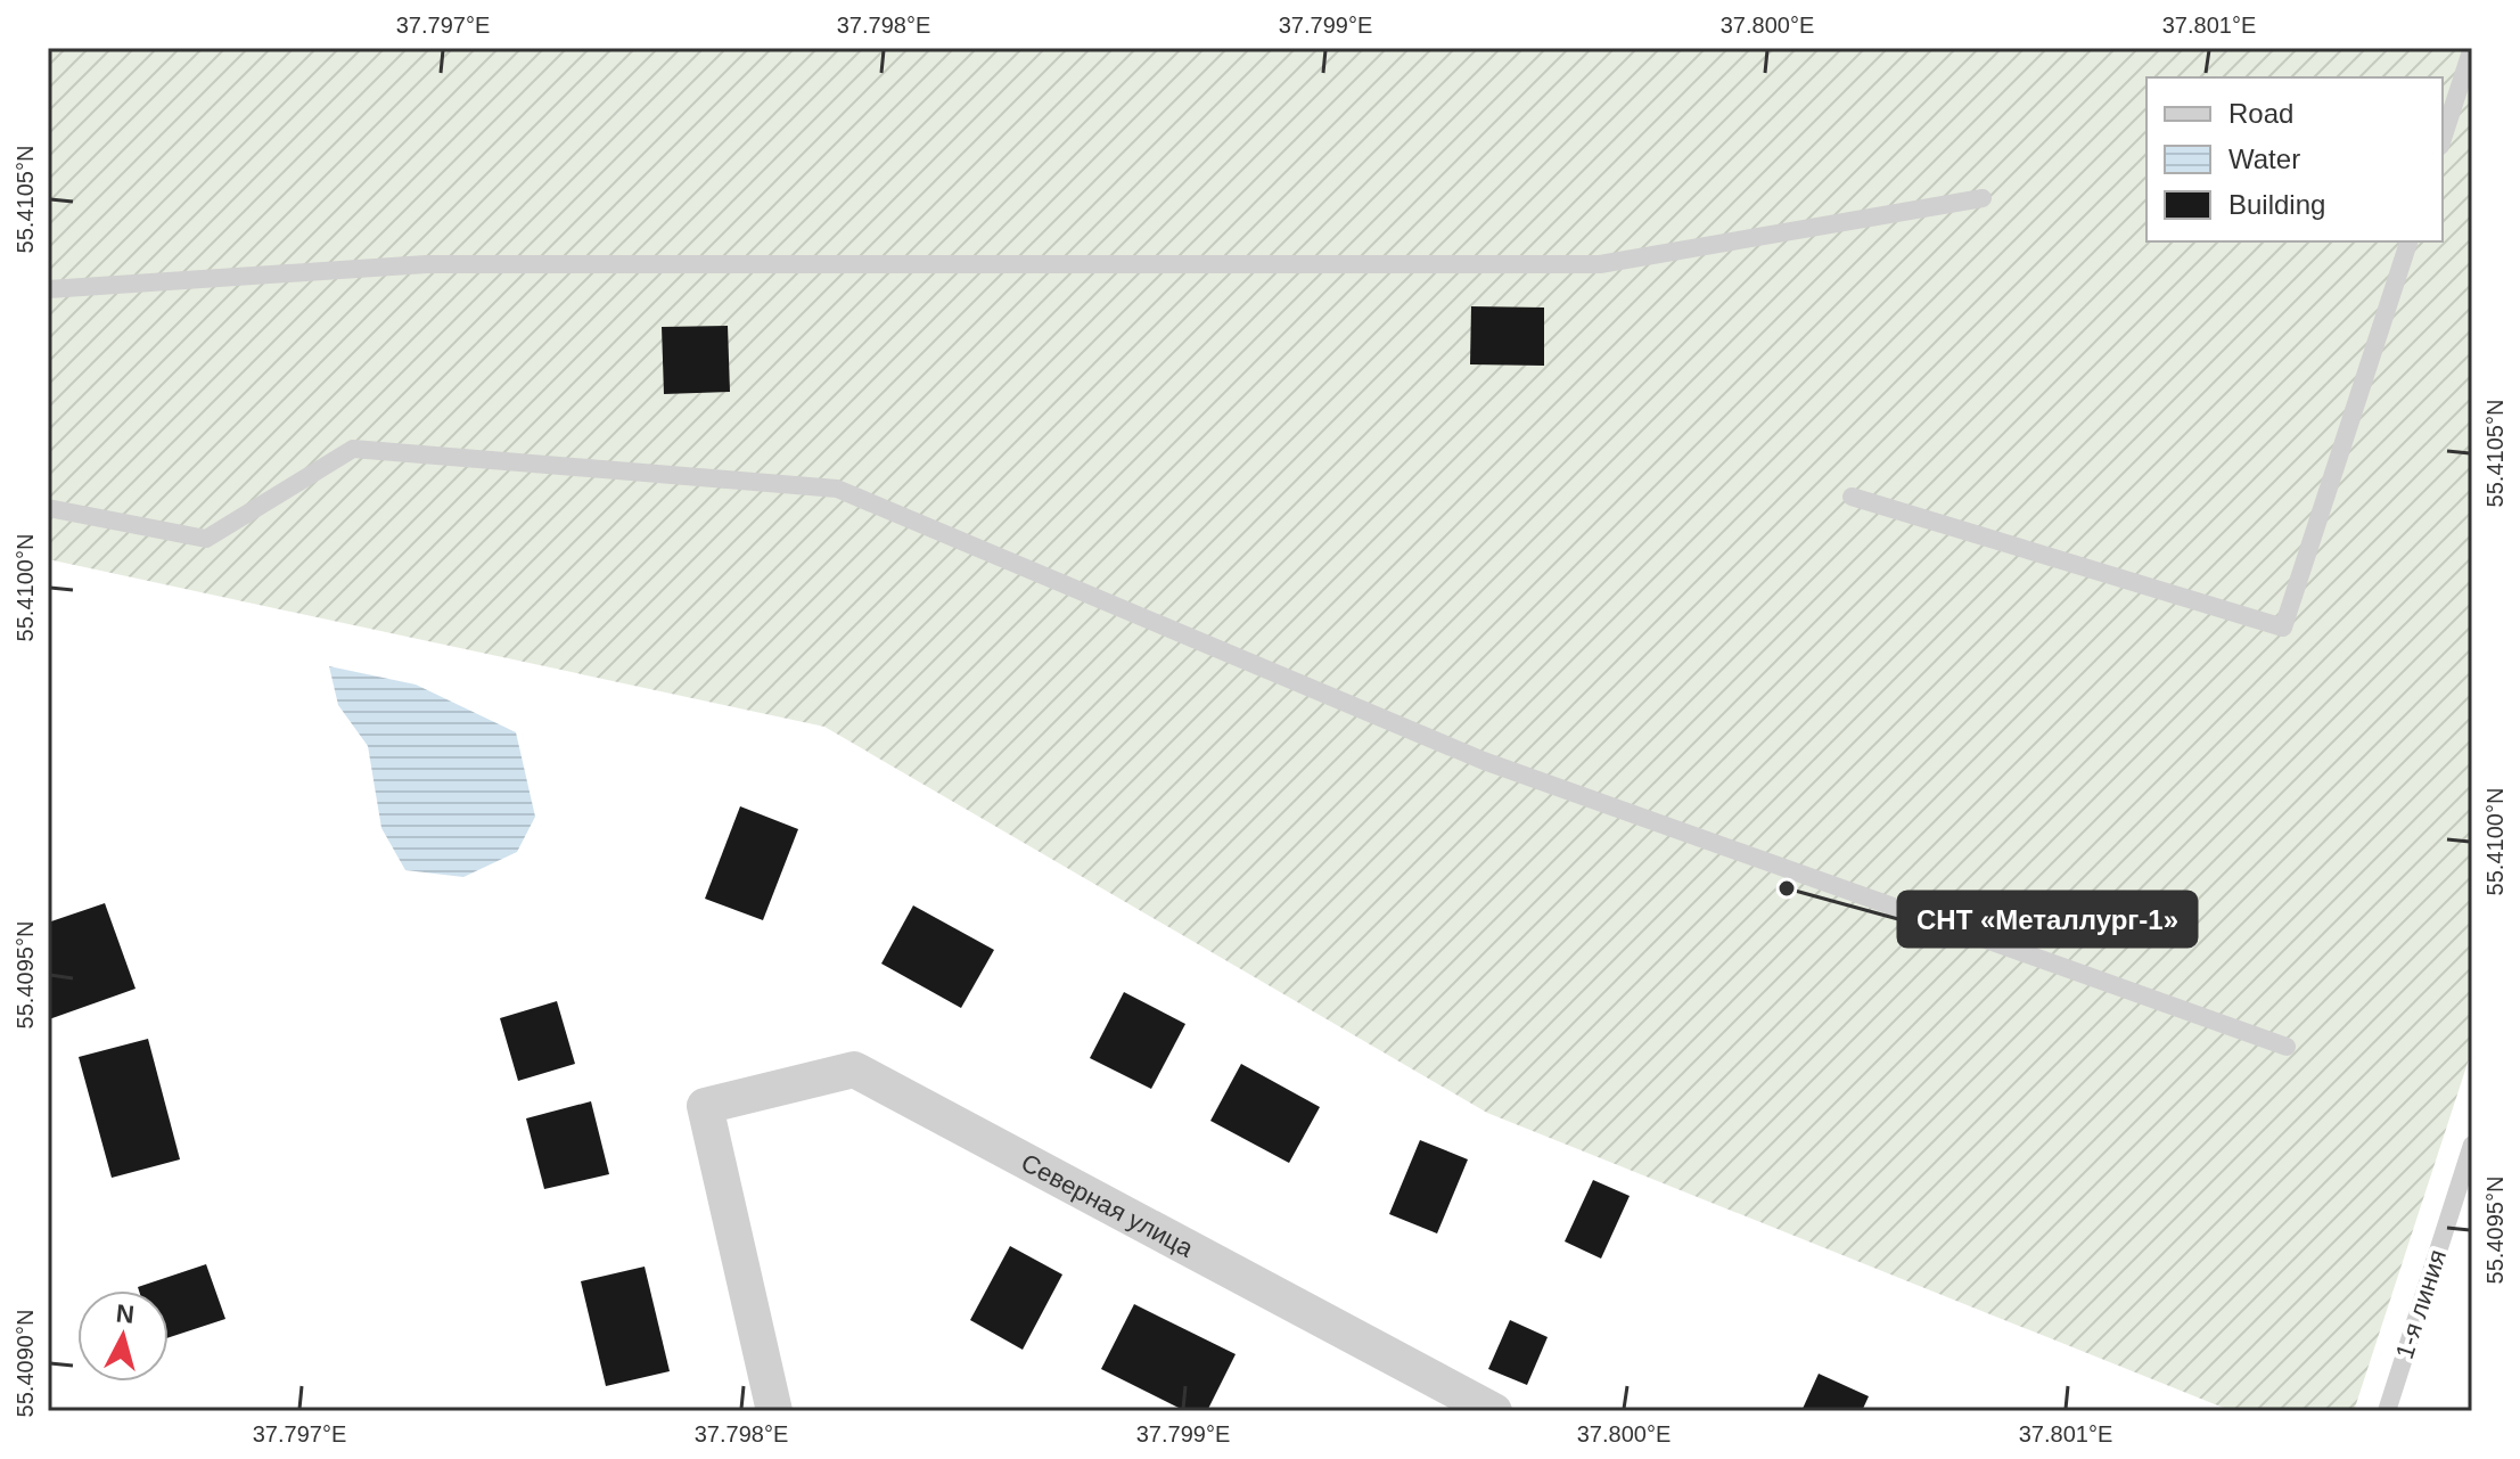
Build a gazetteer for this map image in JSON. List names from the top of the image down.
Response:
{
  "streets": {
    "street": ["Северная улица"],
    "lane": ["1-я линия"]
  },
  "places": ["СНТ «Металлург-1»"],
  "legend": ["Road", "Water", "Building"],
  "north": "top",
  "coordinates": [
    "37.797°E",
    "37.798°E",
    "37.799°E",
    "37.800°E",
    "37.801°E",
    "55.4105°N",
    "55.4100°N",
    "55.4095°N",
    "55.4090°N"
  ]
}
